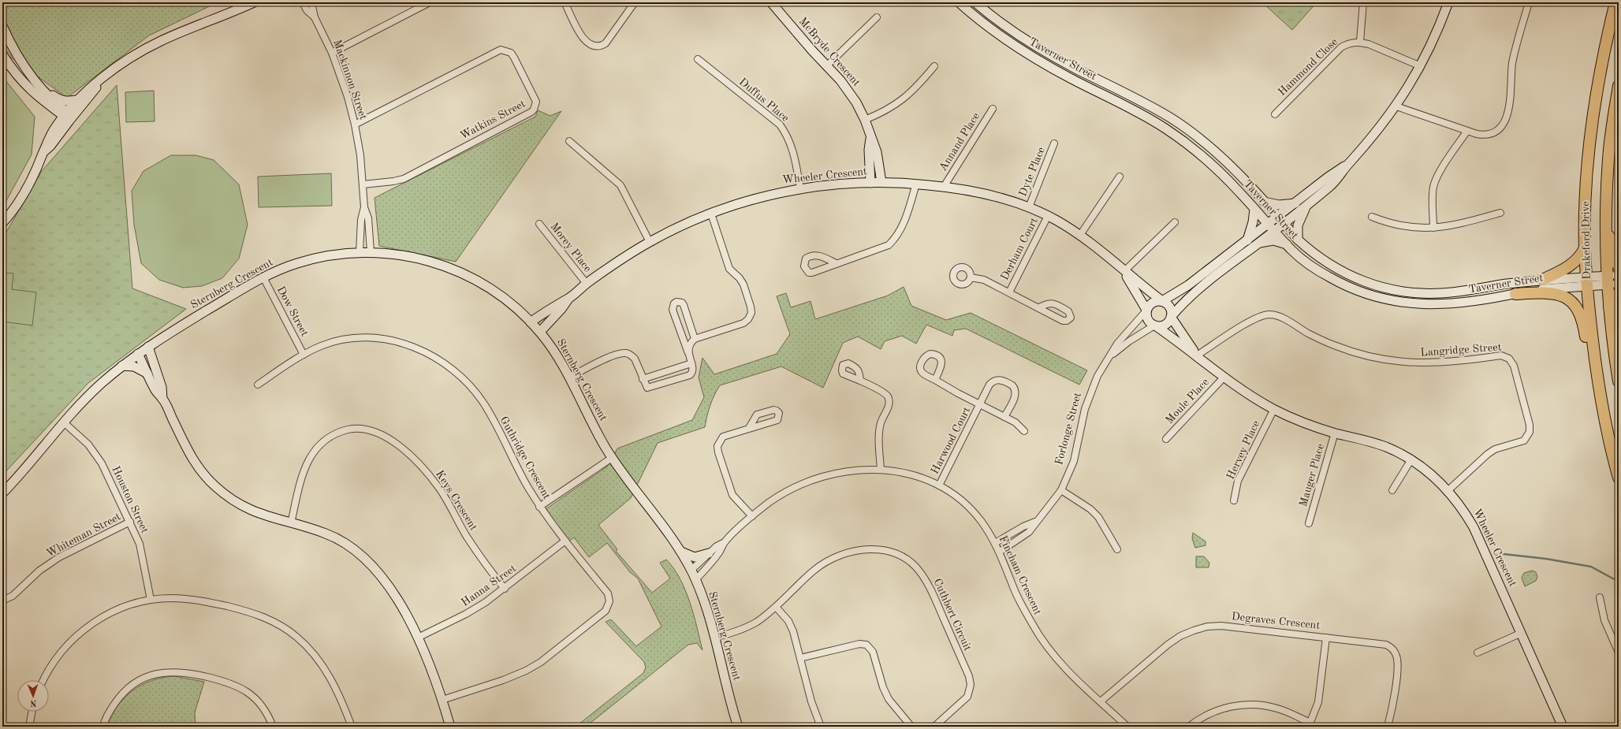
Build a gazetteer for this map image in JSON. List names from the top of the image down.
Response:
{
  "streets": {
    "highway": ["Drakeford Drive"],
    "street": [
      "McBryde Crescent",
      "Taverner Street",
      "Hammond Close",
      "Mackinnon Street",
      "Duffus Place",
      "Watkins Street",
      "Annand Place",
      "Dyte Place",
      "Wheeler Crescent",
      "Morey Place",
      "Derham Court",
      "Sternberg Crescent",
      "Dow Street",
      "Langridge Street",
      "Moule Place",
      "Forlonge Street",
      "Harwood Court",
      "Hervey Place",
      "Guthridge Crescent",
      "Mauger Place",
      "Houston Street",
      "Keys Crescent",
      "Whiteman Street",
      "Fincham Crescent",
      "Hanna Street",
      "Cuthbert Circuit",
      "Degraves Crescent"
    ]
  },
  "crossings": [
    ["McBryde Crescent", "Wheeler Crescent"],
    ["Taverner Street", "Drakeford Drive"],
    ["Mackinnon Street", "Watkins Street"],
    ["Mackinnon Street", "Sternberg Crescent"],
    ["Duffus Place", "Wheeler Crescent"],
    ["Annand Place", "Wheeler Crescent"],
    ["Dyte Place", "Wheeler Crescent"],
    ["Wheeler Crescent", "Morey Place"],
    ["Wheeler Crescent", "Derham Court"],
    ["Wheeler Crescent", "Sternberg Crescent"],
    ["Wheeler Crescent", "Langridge Street"],
    ["Wheeler Crescent", "Moule Place"],
    ["Wheeler Crescent", "Forlonge Street"],
    ["Wheeler Crescent", "Hervey Place"],
    ["Wheeler Crescent", "Mauger Place"],
    ["Sternberg Crescent", "Dow Street"],
    ["Sternberg Crescent", "Houston Street"],
    ["Sternberg Crescent", "Fincham Crescent"],
    ["Sternberg Crescent", "Cuthbert Circuit"],
    ["Dow Street", "Guthridge Crescent"],
    ["Forlonge Street", "Fincham Crescent"],
    ["Harwood Court", "Fincham Crescent"],
    ["Guthridge Crescent", "Hanna Street"],
    ["Houston Street", "Whiteman Street"],
    ["Keys Crescent", "Hanna Street"],
    ["Fincham Crescent", "Degraves Crescent"]
  ],
  "north": "bottom"
}
